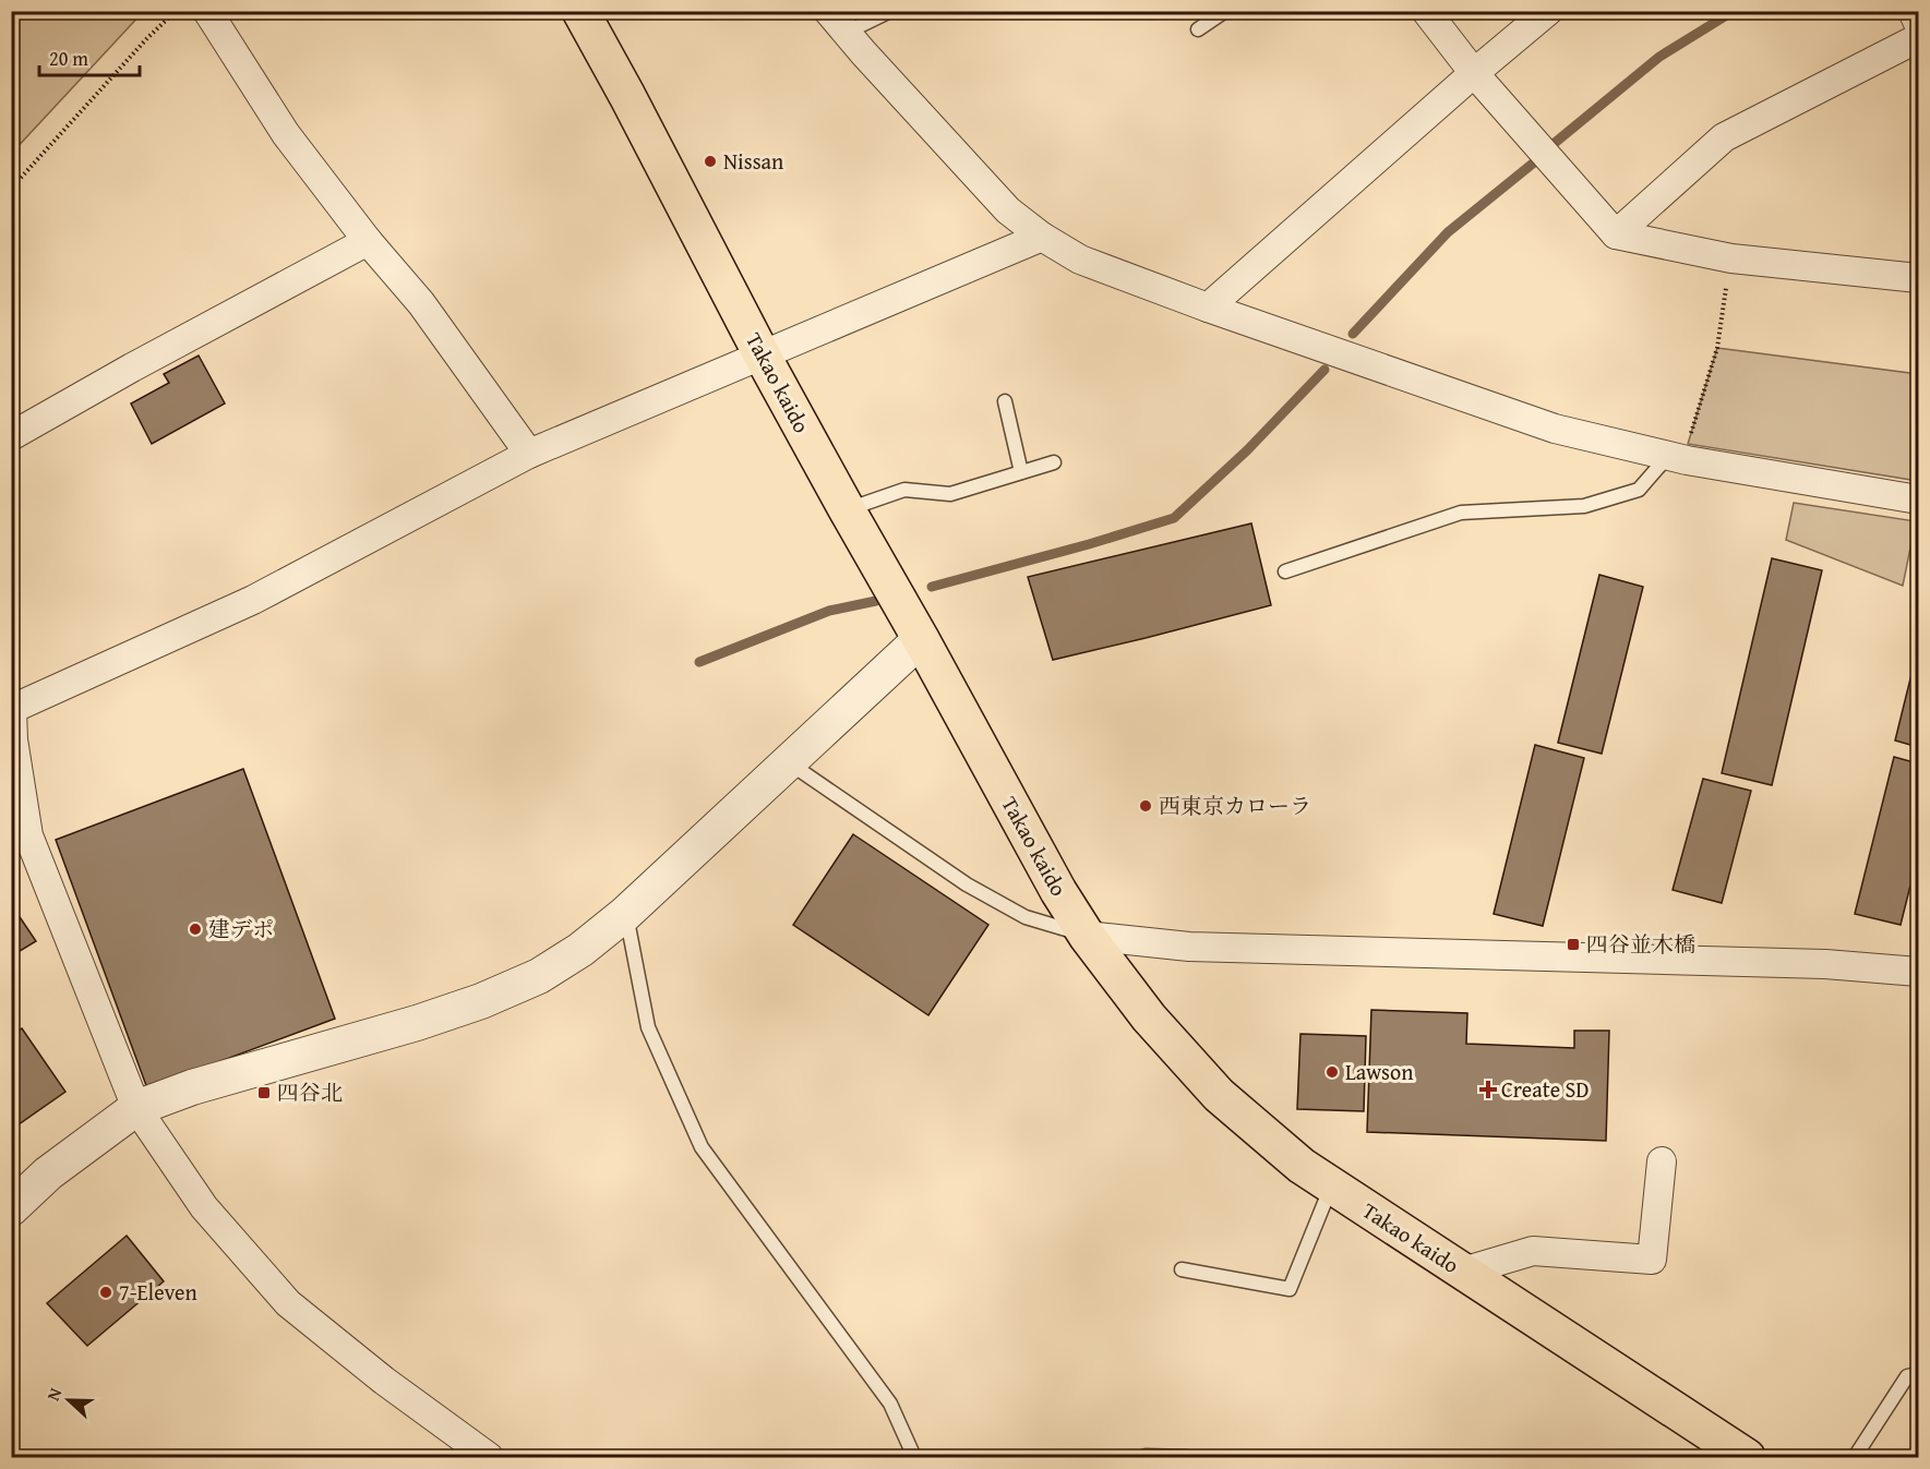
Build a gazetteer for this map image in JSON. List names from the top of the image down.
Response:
{
  "streets": {
    "main road": ["Takao kaido"]
  },
  "places": {
    "other": [
      "Nissan",
      "西東京カローラ",
      "建デポ",
      "Lawson",
      "7-Eleven"
    ],
    "transit": ["四谷並木橋", "四谷北"],
    "health": ["Create SD"]
  },
  "scale_bar": "20 m",
  "north": "left"
}
